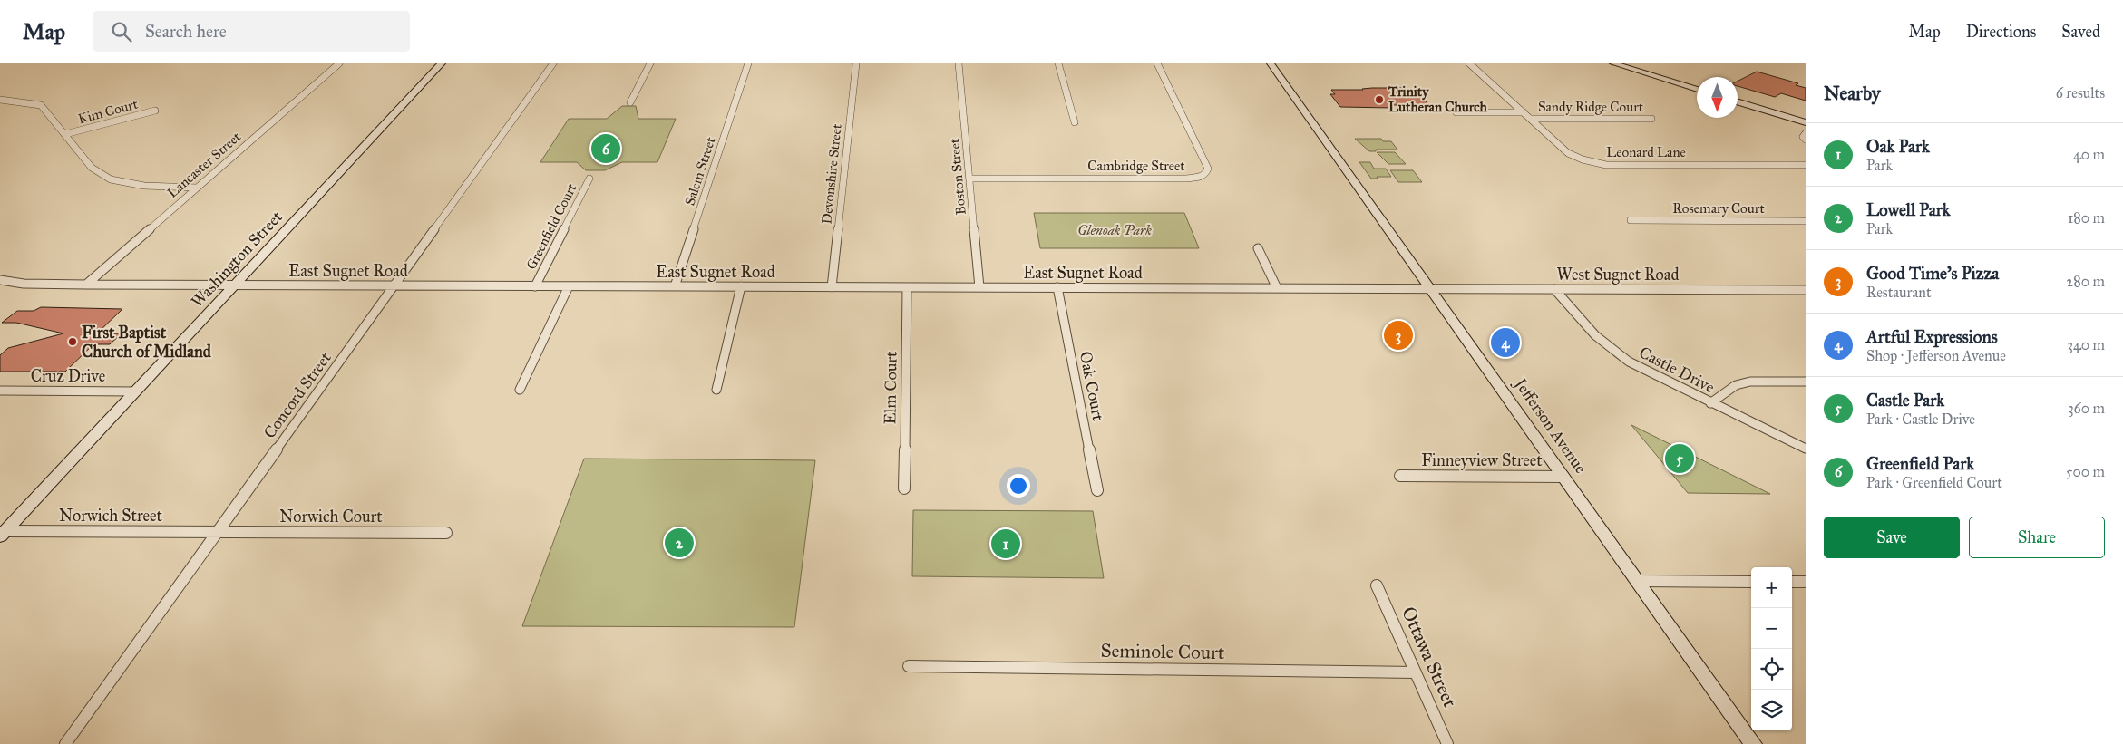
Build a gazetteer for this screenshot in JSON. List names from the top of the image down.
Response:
{
  "streets": {
    "street": [
      "Sandy Ridge Court",
      "Kim Court",
      "Leonard Lane",
      "Lancaster Street",
      "Cambridge Street",
      "Salem Street",
      "Devonshire Street",
      "Boston Street",
      "Rosemary Court",
      "Greenfield Court",
      "Washington Street",
      "East Sugnet Road",
      "West Sugnet Road",
      "Castle Drive",
      "Cruz Drive",
      "Oak Court",
      "Elm Court",
      "Concord Street",
      "Jefferson Avenue",
      "Finneyview Street",
      "Norwich Street",
      "Norwich Court",
      "Seminole Court",
      "Ottawa Street"
    ]
  },
  "crossings": [
    ["Sandy Ridge Court", "Leonard Lane"],
    ["Lancaster Street", "East Sugnet Road"],
    ["Cambridge Street", "Boston Street"],
    ["Salem Street", "East Sugnet Road"],
    ["Devonshire Street", "East Sugnet Road"],
    ["Boston Street", "East Sugnet Road"],
    ["Greenfield Court", "East Sugnet Road"],
    ["Washington Street", "East Sugnet Road"],
    ["Washington Street", "Cruz Drive"],
    ["Washington Street", "Norwich Street"],
    ["East Sugnet Road", "West Sugnet Road"],
    ["East Sugnet Road", "Oak Court"],
    ["East Sugnet Road", "Elm Court"],
    ["East Sugnet Road", "Concord Street"],
    ["East Sugnet Road", "Jefferson Avenue"],
    ["West Sugnet Road", "Castle Drive"],
    ["West Sugnet Road", "Jefferson Avenue"],
    ["Concord Street", "Norwich Street"],
    ["Concord Street", "Norwich Court"],
    ["Jefferson Avenue", "Finneyview Street"],
    ["Norwich Street", "Norwich Court"],
    ["Seminole Court", "Ottawa Street"]
  ],
  "parks": ["Glenoak Park"],
  "places": ["Trinity Lutheran Church", "First Baptist Church of Midland"],
  "north": "bottom",
  "page": {
    "header": "Map",
    "search": "Search here",
    "nav": ["Map", "Directions", "Saved"],
    "heading": ["Nearby", "6 results"],
    "list": [
      {
        "mark": "1",
        "name": "Oak Park",
        "note": "Park",
        "value": "40 m"
      },
      {
        "mark": "2",
        "name": "Lowell Park",
        "note": "Park",
        "value": "180 m"
      },
      {
        "mark": "3",
        "name": "Good Time's Pizza",
        "note": "Restaurant",
        "value": "280 m"
      },
      {
        "mark": "4",
        "name": "Artful Expressions",
        "note": "Shop · Jefferson Avenue",
        "value": "340 m"
      },
      {
        "mark": "5",
        "name": "Castle Park",
        "note": "Park · Castle Drive",
        "value": "360 m"
      },
      {
        "mark": "6",
        "name": "Greenfield Park",
        "note": "Park · Greenfield Court",
        "value": "500 m"
      }
    ],
    "pins": [
      "6",
      "3",
      "4",
      "5",
      "2",
      "1"
    ],
    "buttons": ["Save", "Share"],
    "map_buttons": ["+", "−"]
  }
}
